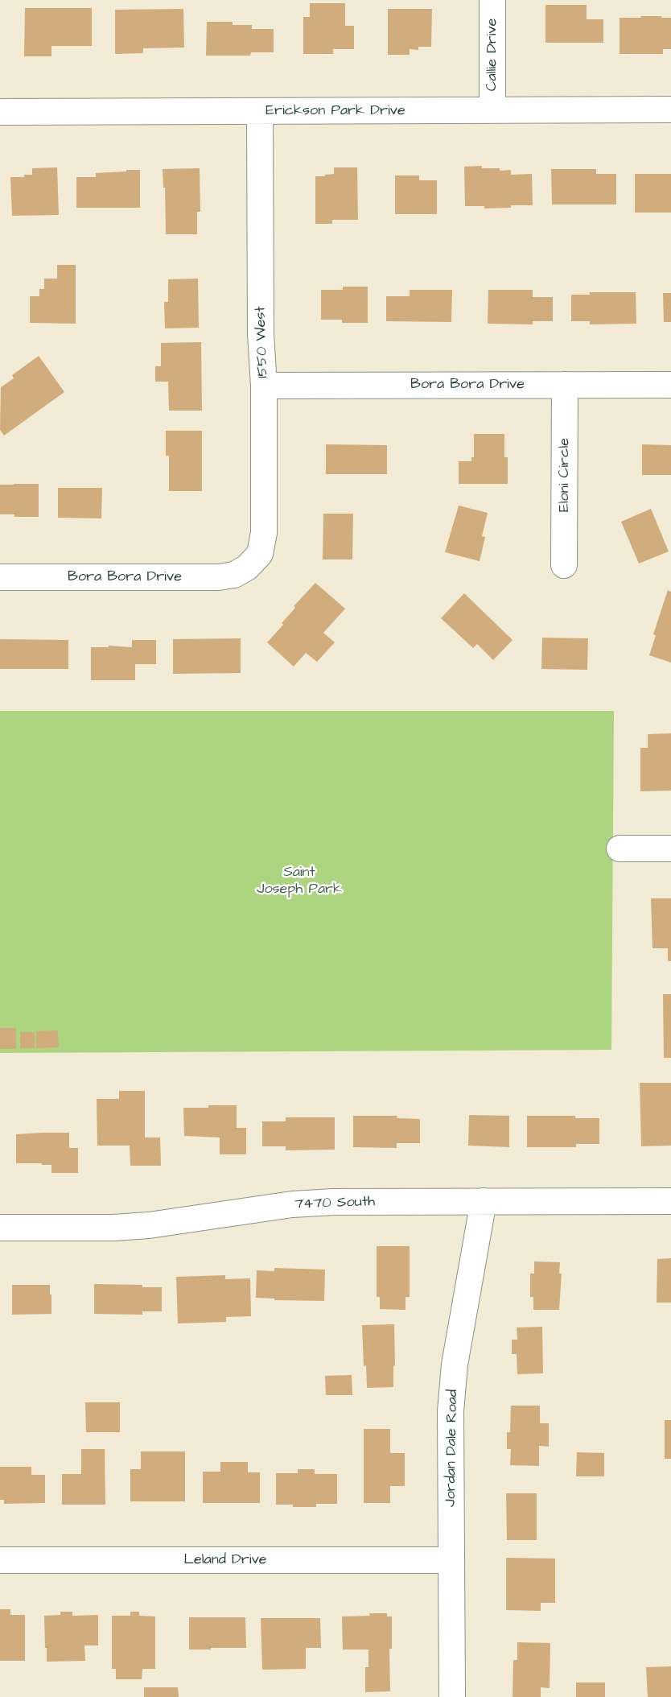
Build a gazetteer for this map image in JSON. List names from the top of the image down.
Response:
{
  "streets": {
    "street": [
      "Callie Drive",
      "Erickson Park Drive",
      "1550 West",
      "Bora Bora Drive",
      "Eloni Circle",
      "7470 South",
      "Jordan Dale Road",
      "Leland Drive"
    ]
  },
  "crossings": [
    ["Callie Drive", "Erickson Park Drive"],
    ["Erickson Park Drive", "1550 West"],
    ["1550 West", "Bora Bora Drive"],
    ["Bora Bora Drive", "Eloni Circle"],
    ["7470 South", "Jordan Dale Road"],
    ["Jordan Dale Road", "Leland Drive"]
  ],
  "parks": ["Saint Joseph Park"]
}
